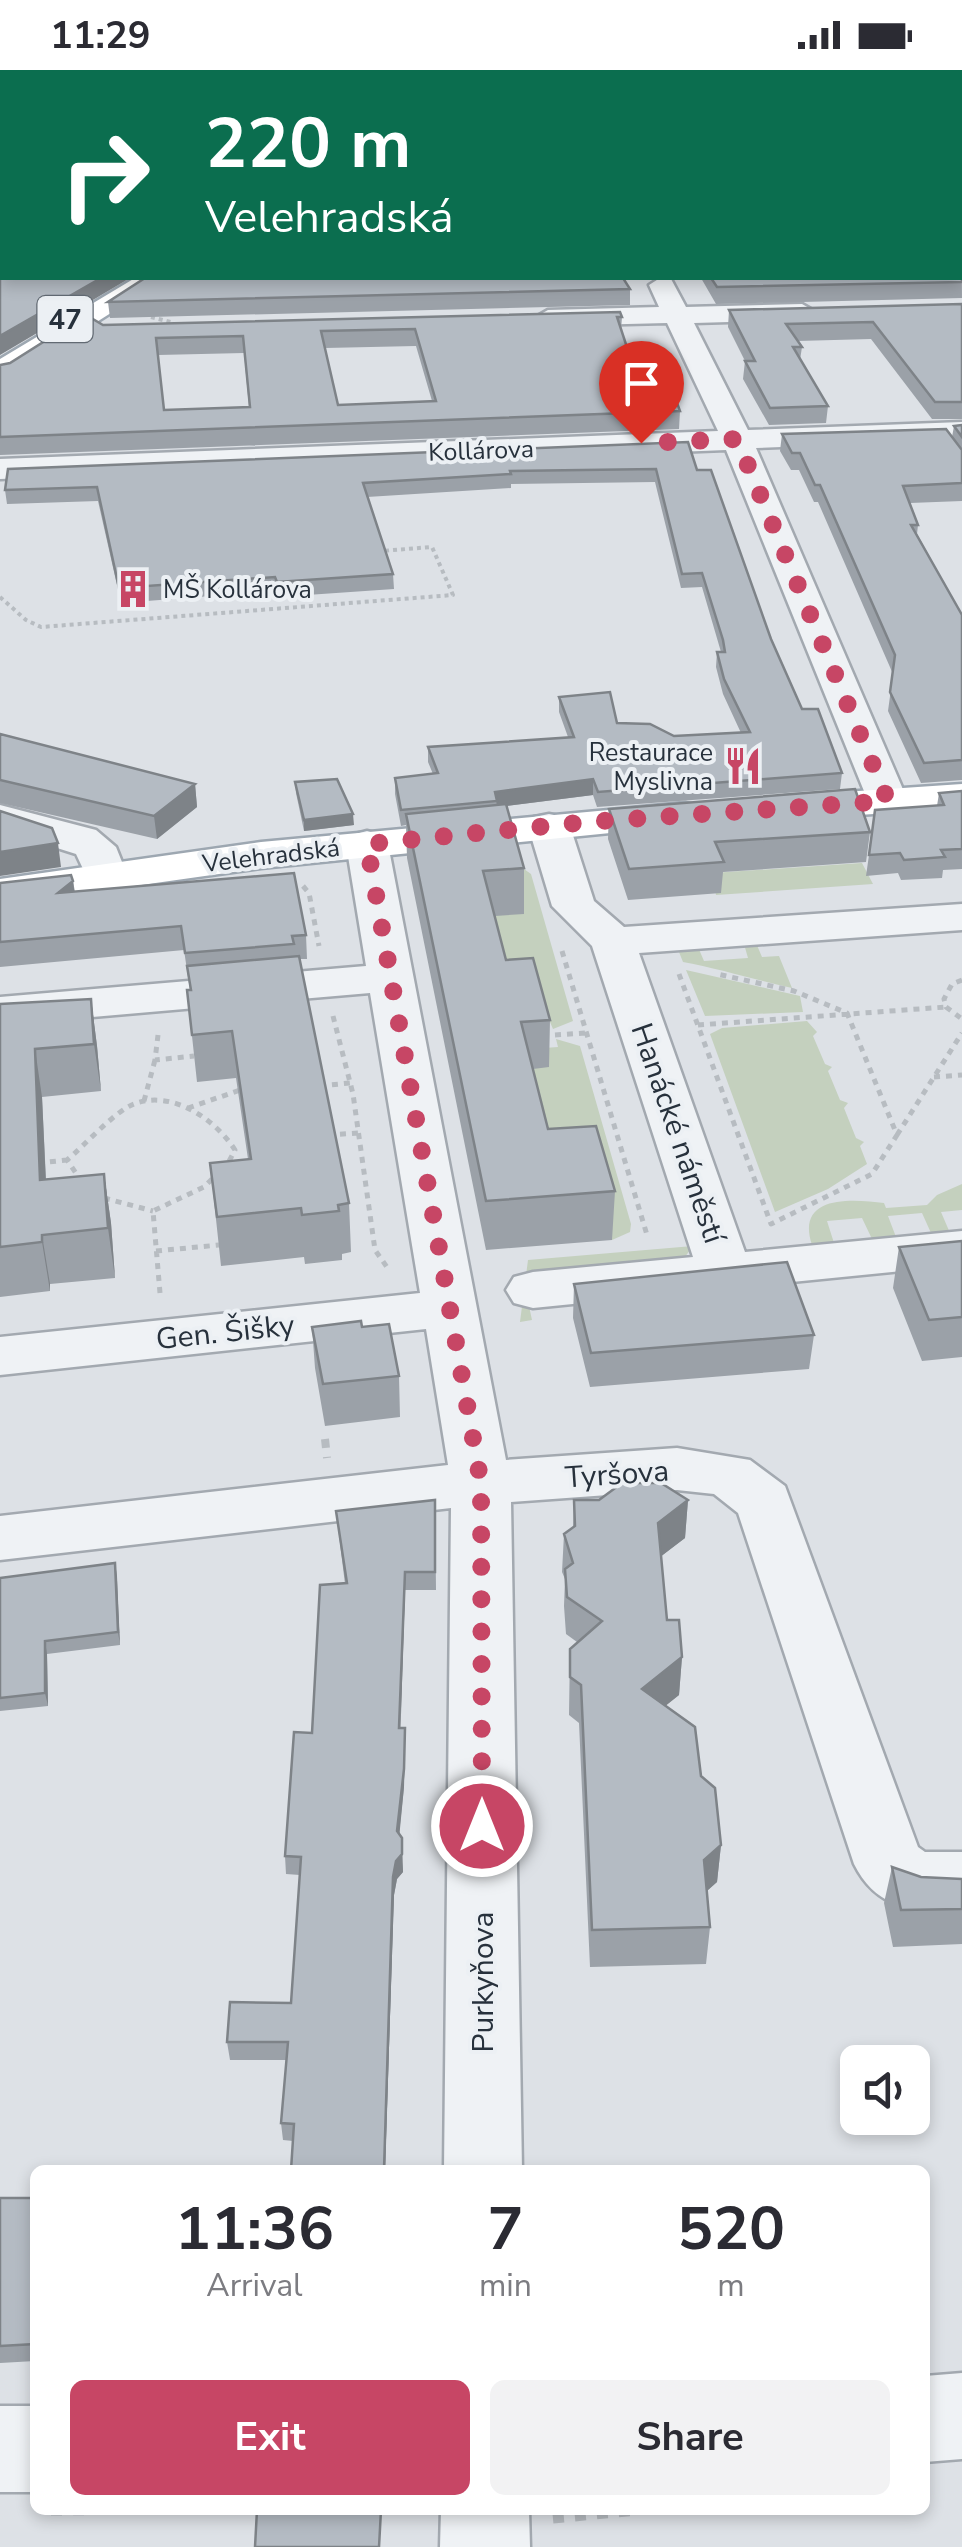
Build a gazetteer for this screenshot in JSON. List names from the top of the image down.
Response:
{
  "streets": {
    "main road": ["47", "Velehradská"],
    "street": [
      "Kollárova",
      "Hanácké náměstí",
      "Gen. Šišky",
      "Tyršova",
      "Purkyňova"
    ]
  },
  "crossings": [
    ["Velehradská", "Purkyňova"],
    ["Gen. Šišky", "Purkyňova"],
    ["Tyršova", "Purkyňova"]
  ],
  "places": {
    "building": ["MŠ Kollárova"],
    "restaurant": ["Restaurace Myslivna"]
  },
  "page": {
    "status": "11:29",
    "turn": ["220 m", "Velehradská"],
    "eta": [
      "11:36",
      "Arrival",
      "7",
      "min",
      "520",
      "m"
    ],
    "buttons": ["Exit", "Share"]
  }
}
